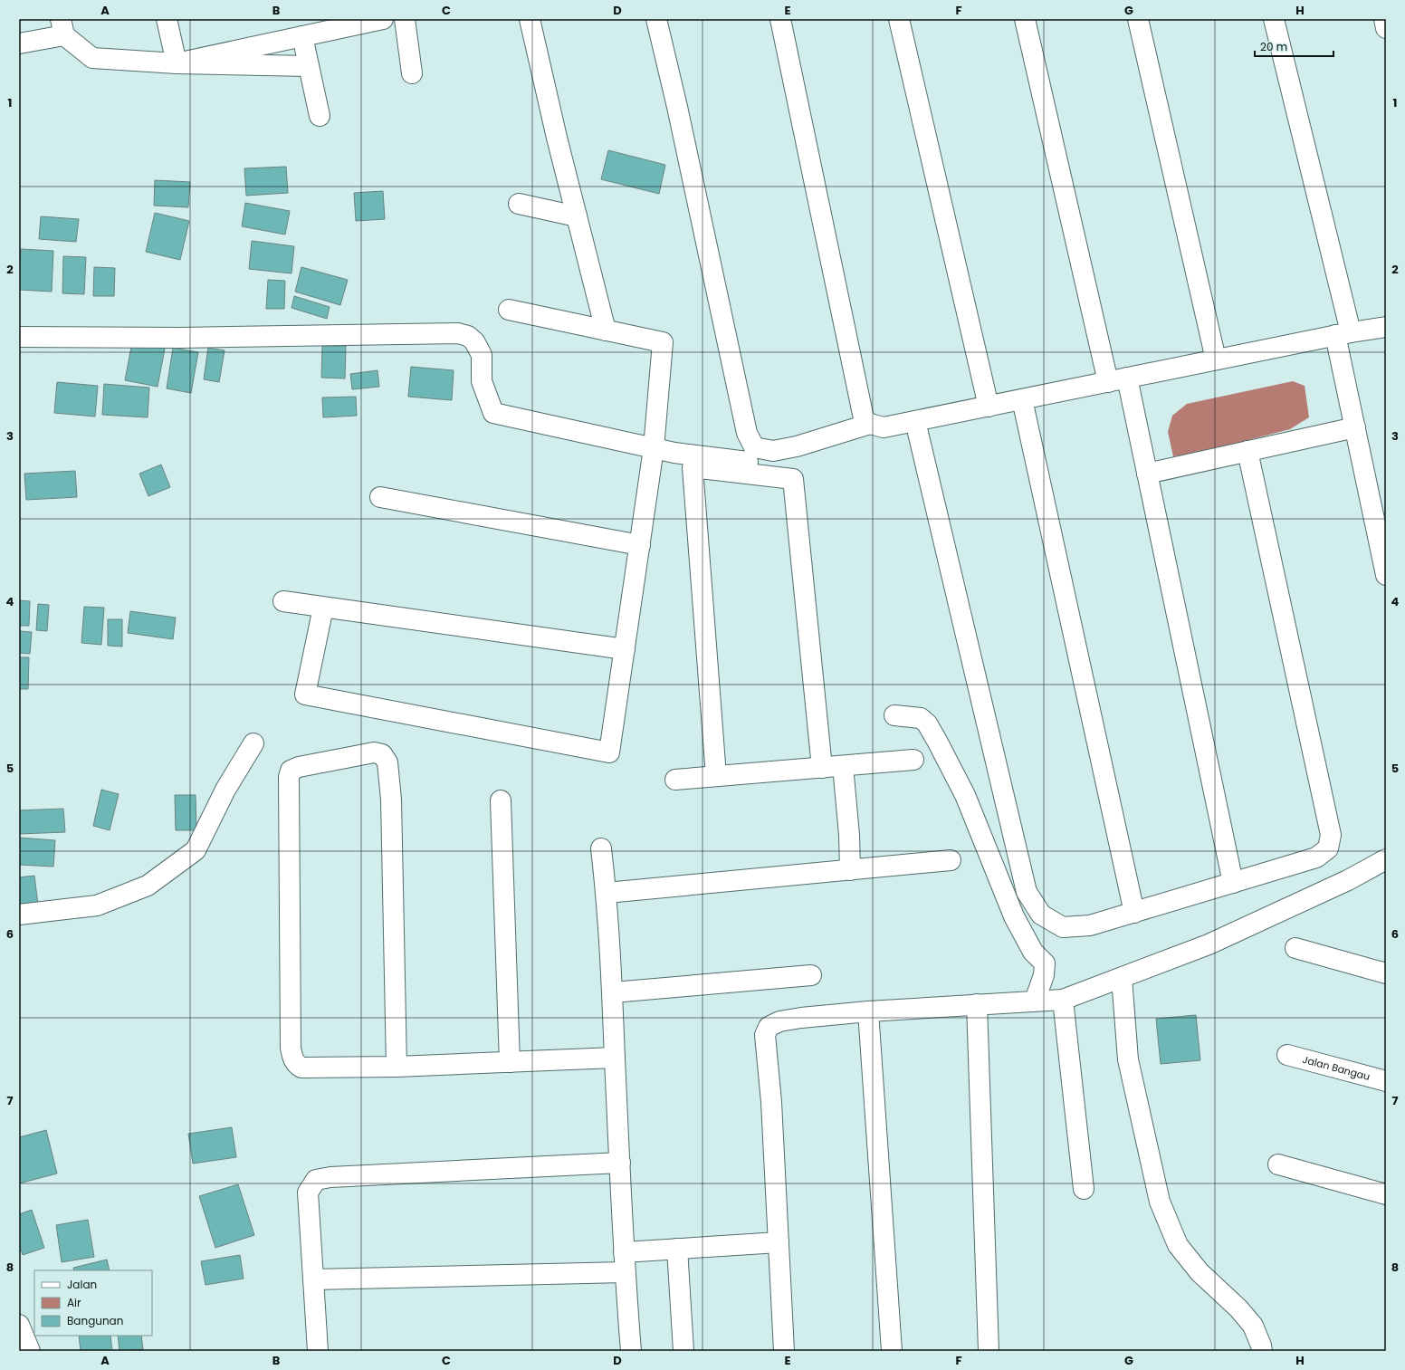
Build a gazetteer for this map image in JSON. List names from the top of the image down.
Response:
{
  "streets": {
    "street": ["Jalan Bangau"]
  },
  "legend": ["Jalan", "Air", "Bangunan"],
  "scale_bar": "20 m",
  "grid": {
    "columns": [
      "A",
      "B",
      "C",
      "D",
      "E",
      "F",
      "G",
      "H"
    ],
    "rows": [
      "1",
      "2",
      "3",
      "4",
      "5",
      "6",
      "7",
      "8"
    ]
  }
}
